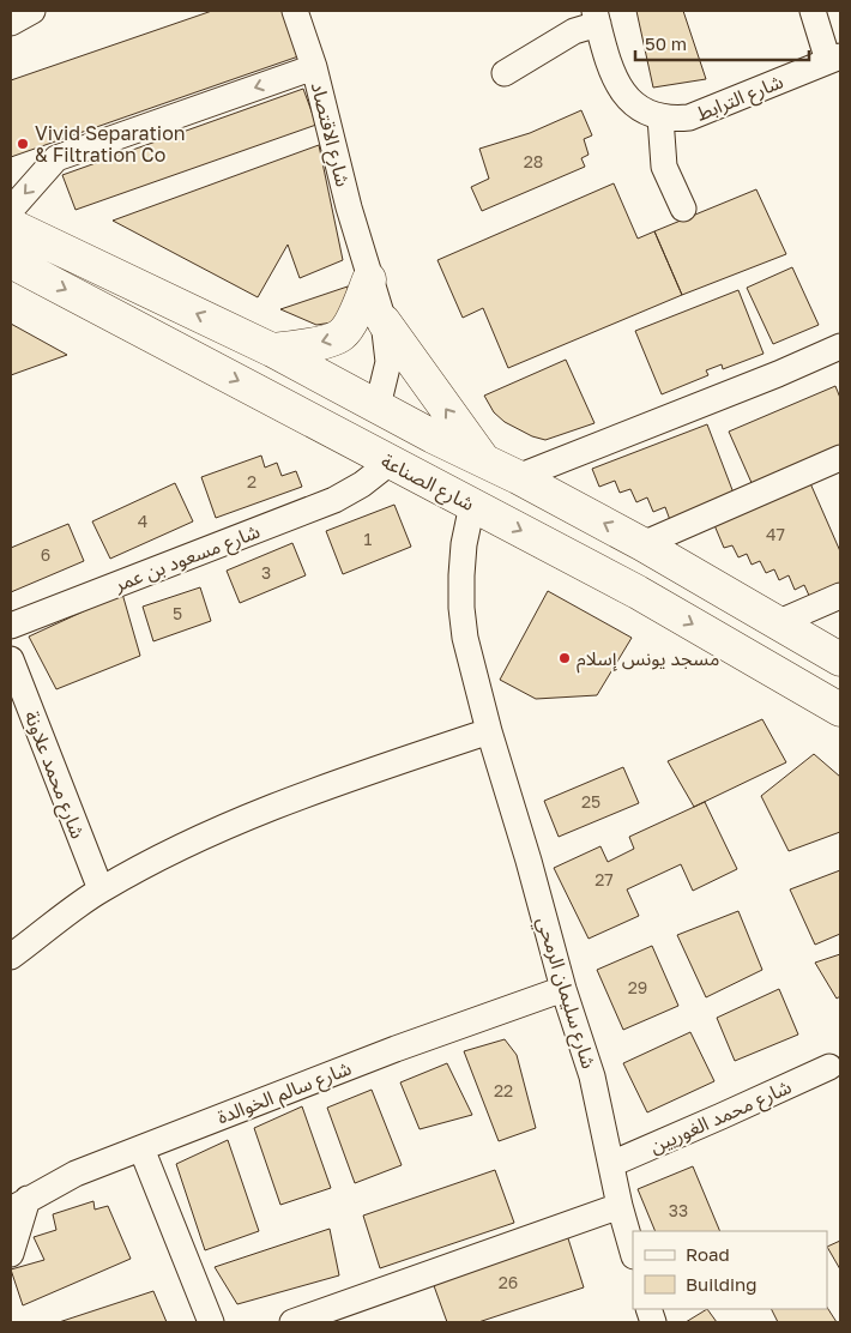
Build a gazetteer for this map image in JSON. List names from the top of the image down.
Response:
{
  "streets": {
    "main road": ["شارع الصناعة"],
    "street": [
      "شارع الترابط",
      "شارع الاقتصاد",
      "شارع مسعود بن عمر",
      "شارع محمد علاونة",
      "شارع سليمان الرمحي",
      "شارع سالم الخوالدة",
      "شارع محمد الغوريين"
    ]
  },
  "crossings": [
    ["شارع الصناعة", "شارع مسعود بن عمر"],
    ["شارع الصناعة", "شارع سليمان الرمحي"],
    ["شارع سليمان الرمحي", "شارع سالم الخوالدة"],
    ["شارع سليمان الرمحي", "شارع محمد الغوريين"]
  ],
  "places": ["Vivid Separation & Filtration Co", "مسجد يونس إسلام"],
  "house_numbers": [
    "28",
    "2",
    "4",
    "47",
    "1",
    "6",
    "3",
    "5",
    "25",
    "27",
    "29",
    "22",
    "33",
    "26"
  ],
  "legend": ["Road", "Building"],
  "scale_bar": "50 m"
}
